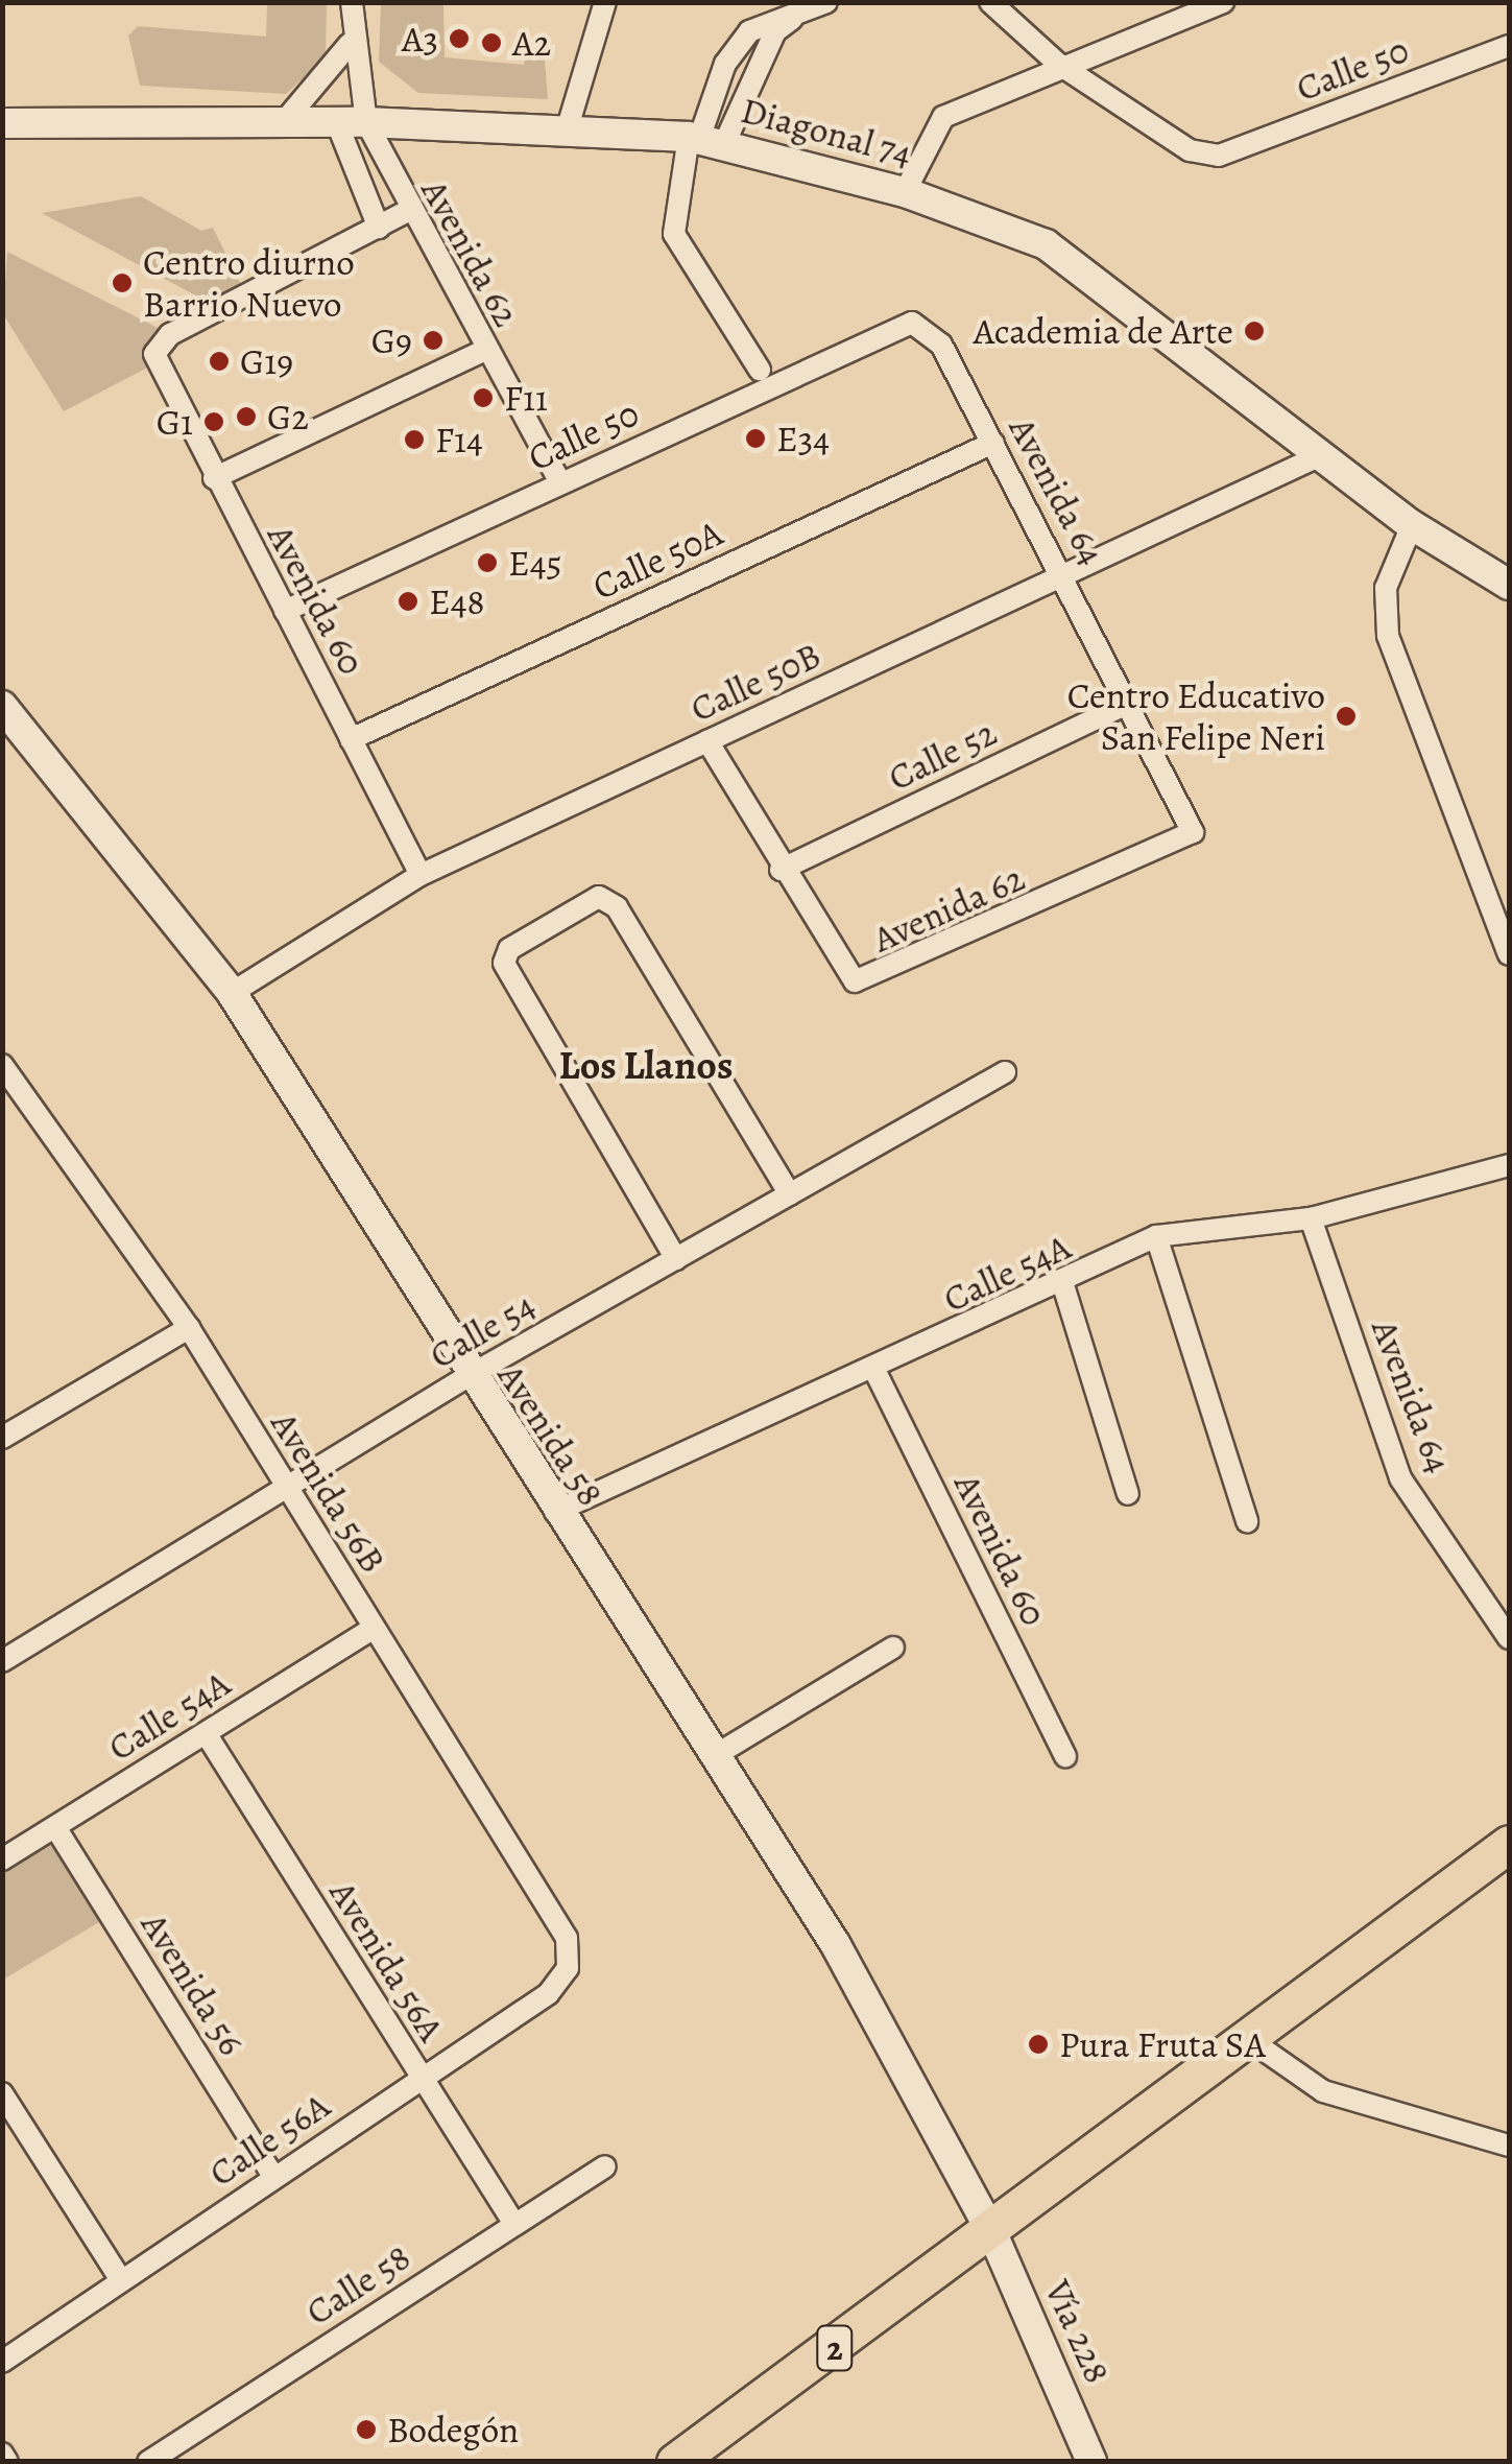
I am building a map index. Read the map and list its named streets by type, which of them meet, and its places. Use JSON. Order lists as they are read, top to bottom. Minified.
{"streets":{"highway":["2"],"main road":["Diagonal 74","Avenida 58","Vía 228"],"street":["Calle 50","Avenida 62","Avenida 64","Calle 50A","Avenida 60","Calle 50B","Calle 52","Calle 54A","Calle 54","Avenida 56B","Avenida 56A","Avenida 56","Calle 56A","Calle 58"]},"crossings":[["Calle 50","Avenida 62"],["Calle 50","Avenida 64"],["Calle 50","Avenida 60"],["Diagonal 74","Avenida 62"],["Diagonal 74","Calle 50B"],["Avenida 62","Avenida 64"],["Avenida 62","Avenida 60"],["Avenida 62","Calle 50B"],["Avenida 62","Calle 52"],["Avenida 64","Calle 50A"],["Avenida 64","Calle 50B"],["Avenida 64","Calle 52"],["Avenida 64","Calle 54A"],["Calle 50A","Avenida 60"],["Avenida 60","Calle 50B"],["Avenida 60","Calle 54A"],["Calle 50B","Avenida 58"],["Calle 54A","Avenida 58"],["Calle 54A","Avenida 56B"],["Calle 54A","Avenida 56A"],["Calle 54A","Avenida 56"],["Calle 54","Avenida 58"],["Calle 54","Avenida 56B"],["Avenida 58","Vía 228"],["Avenida 58","2"],["Avenida 56B","Calle 56A"],["Avenida 56A","Calle 56A"],["Avenida 56A","Calle 58"],["Avenida 56","Calle 56A"],["Vía 228","2"]],"districts":["Los Llanos"],"places":["A3","A2","Centro diurno Barrio Nuevo","Academia de Arte","G9","G19","F11","G2","G1","E34","F14","E45","E48","Centro Educativo San Felipe Neri","Pura Fruta SA","Bodegón"]}
